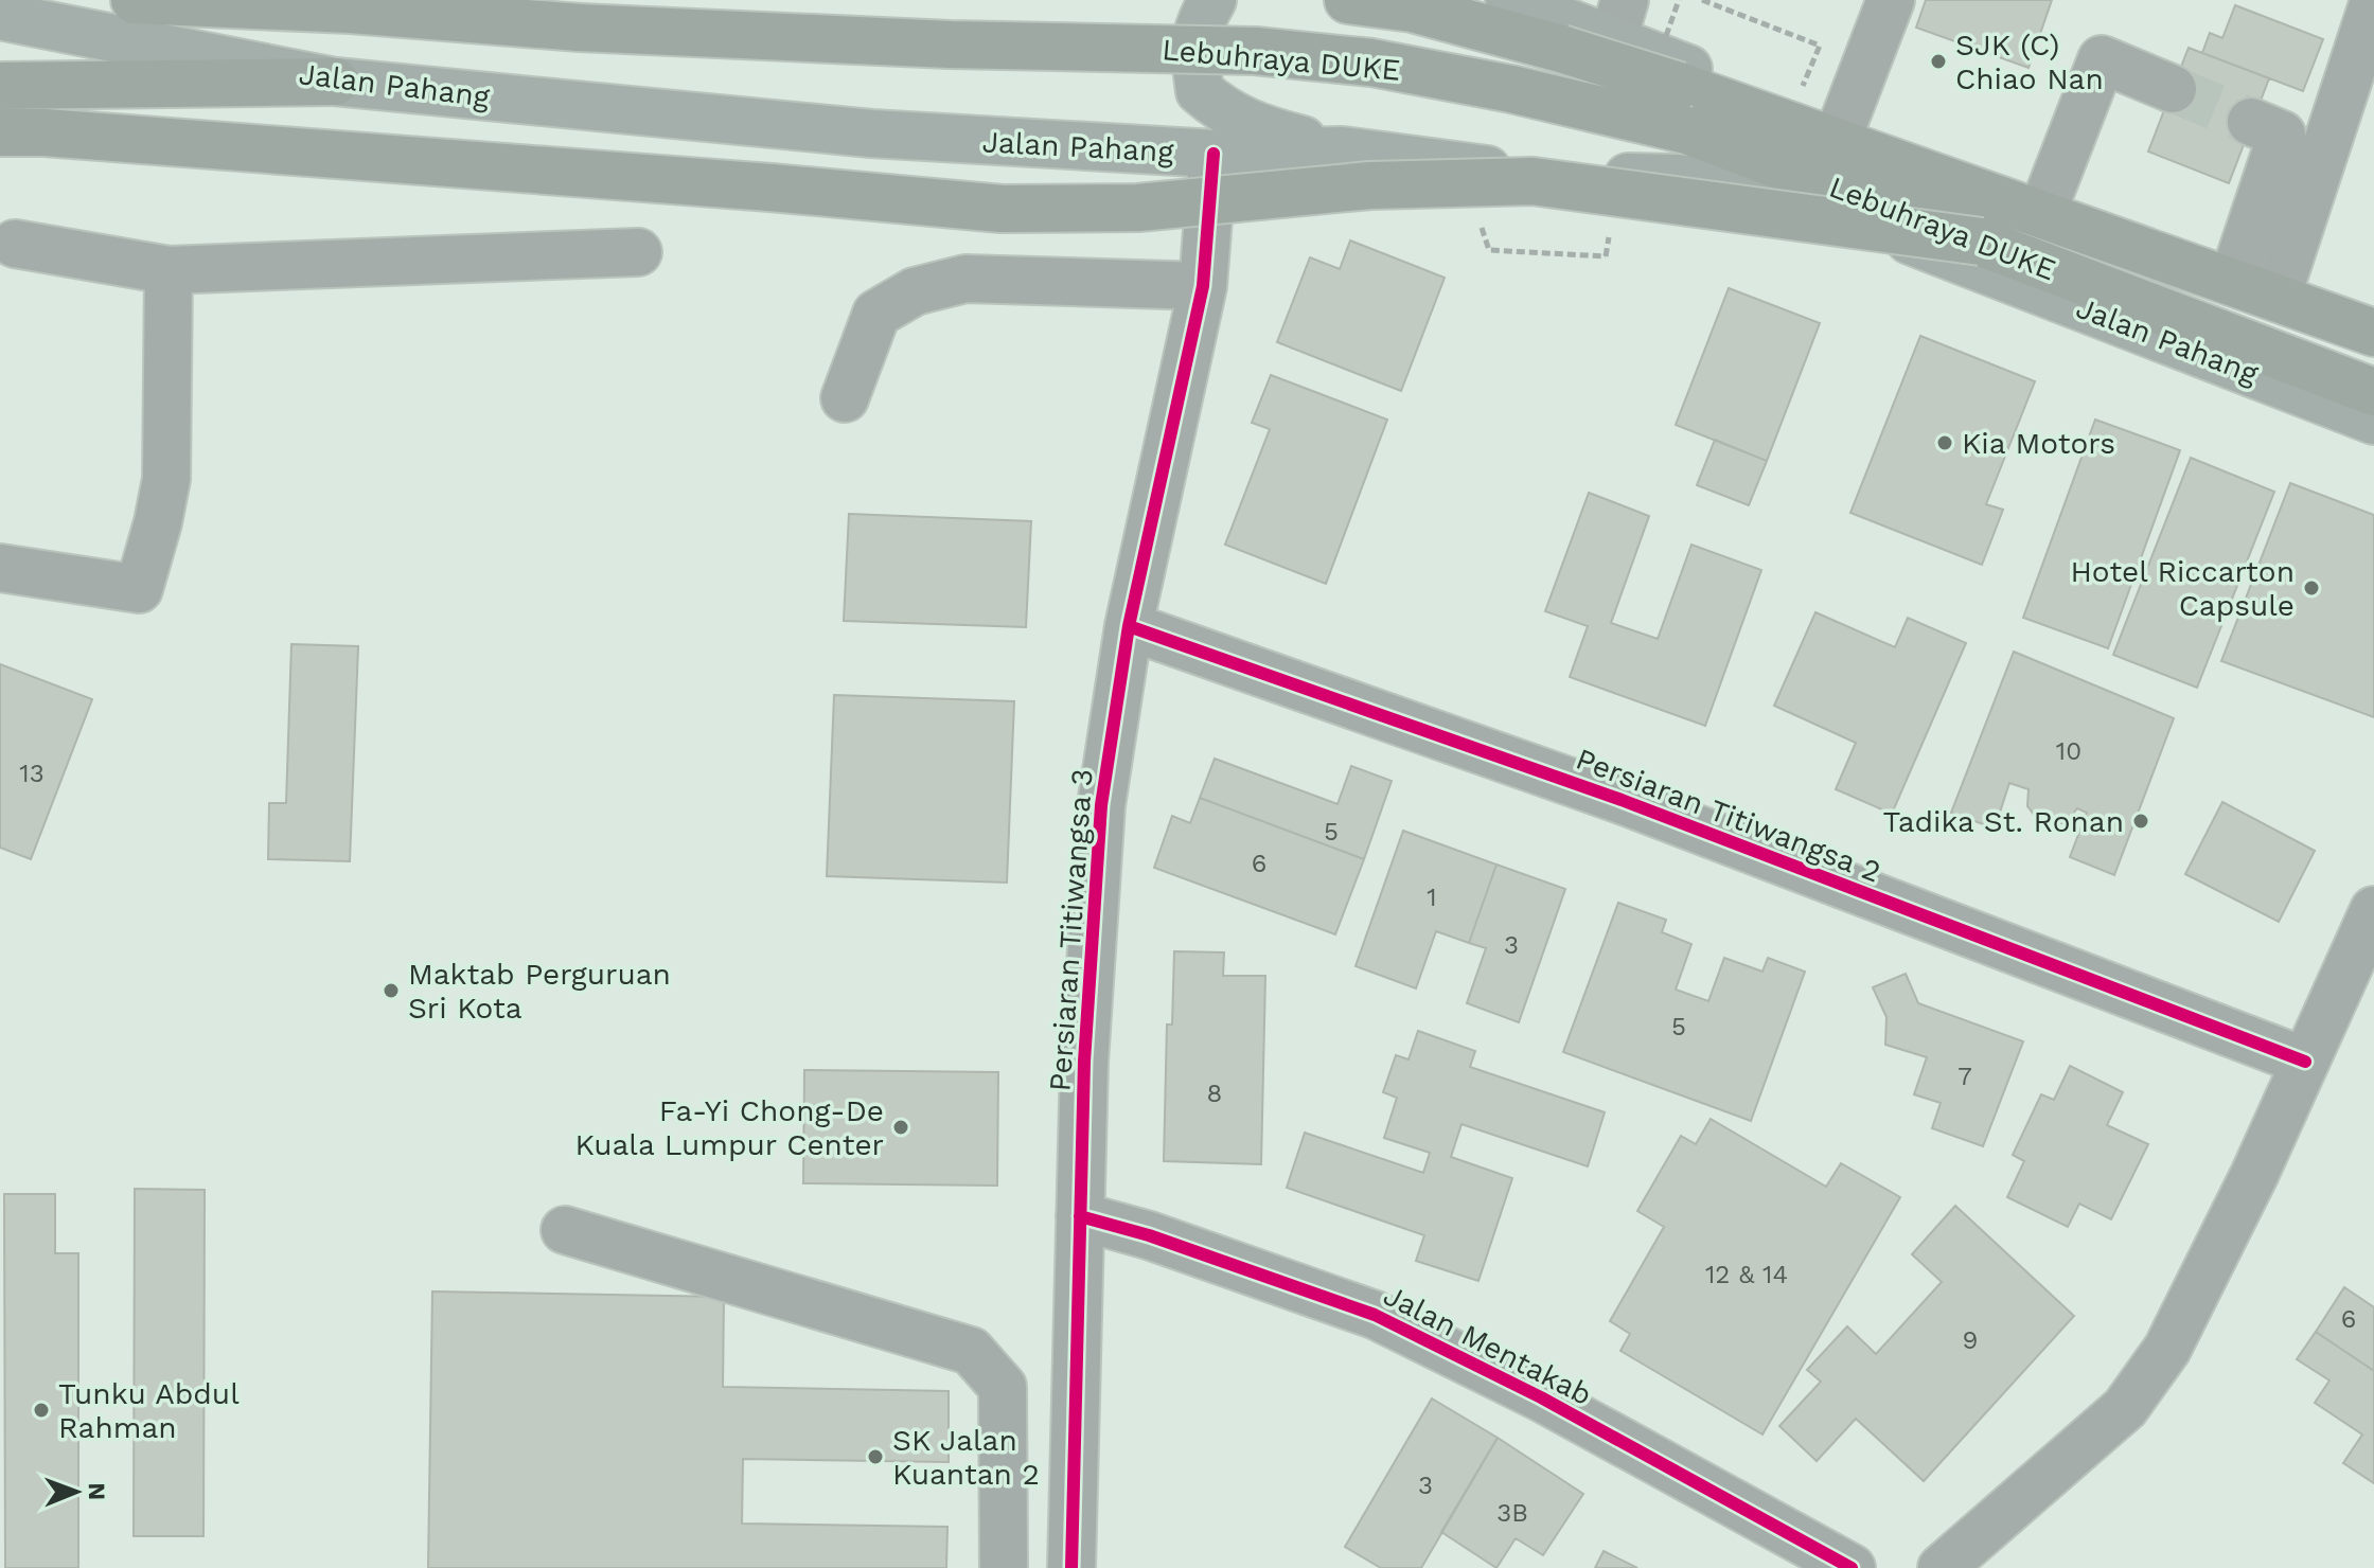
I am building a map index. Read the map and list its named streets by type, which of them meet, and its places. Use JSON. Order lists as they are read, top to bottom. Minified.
{"streets":{"highway":["Lebuhraya DUKE"],"main road":["Jalan Pahang"],"street":["Persiaran Titiwangsa 2","Persiaran Titiwangsa 3","Jalan Mentakab"]},"crossings":[["Jalan Pahang","Persiaran Titiwangsa 3"],["Persiaran Titiwangsa 2","Persiaran Titiwangsa 3"],["Persiaran Titiwangsa 3","Jalan Mentakab"]],"places":["SJK (C) Chiao Nan","Kia Motors","Hotel Riccarton Capsule","Tadika St. Ronan","Maktab Perguruan Sri Kota","Fa-Yi Chong-De Kuala Lumpur Center","Tunku Abdul Rahman","SK Jalan Kuantan 2"],"house_numbers":["10","13","5","6","1","3","5","7","8","12 & 14","6","9","3","3B"],"north":"right"}
